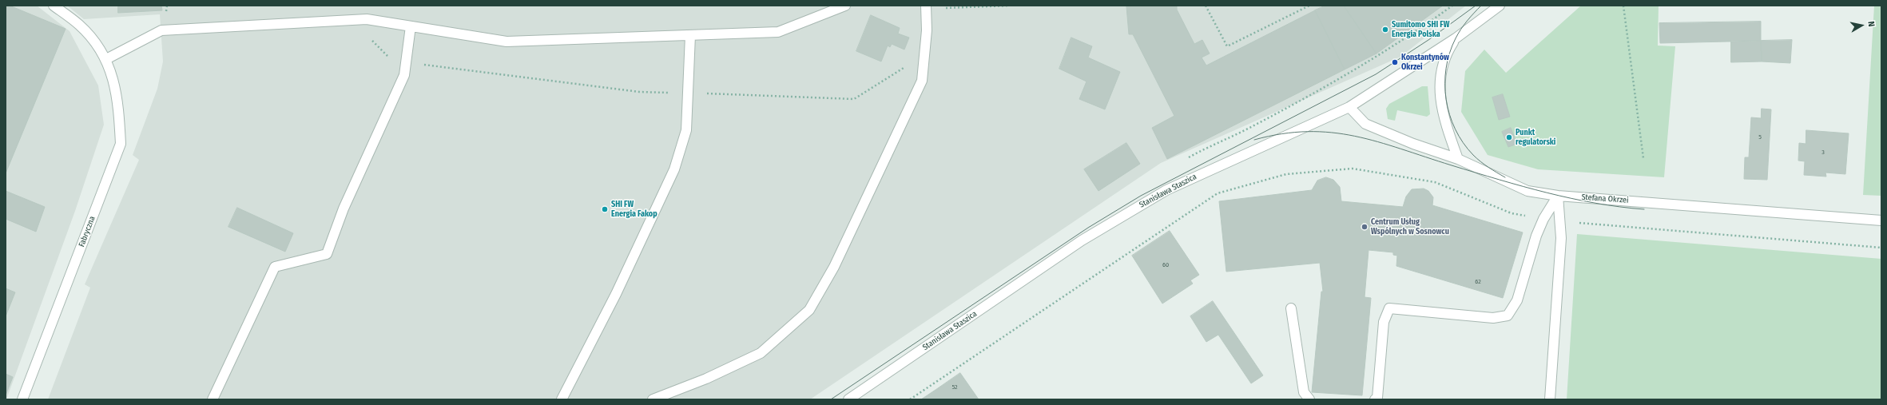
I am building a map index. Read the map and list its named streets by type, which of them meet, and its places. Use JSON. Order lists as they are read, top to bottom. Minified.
{"streets":{"street":["Stanisława Staszica","Stefana Okrzei","Fabryczna"]},"crossings":[["Stanisława Staszica","Stefana Okrzei"]],"places":["Sumitomo SHI FW Energia Polska","Konstantynów Okrzei","Punkt regulatorski","SHI FW Energia Fakop","Centrum Usług Wspólnych w Sosnowcu"],"house_numbers":["5","3","60","62","52"],"north":"right"}
